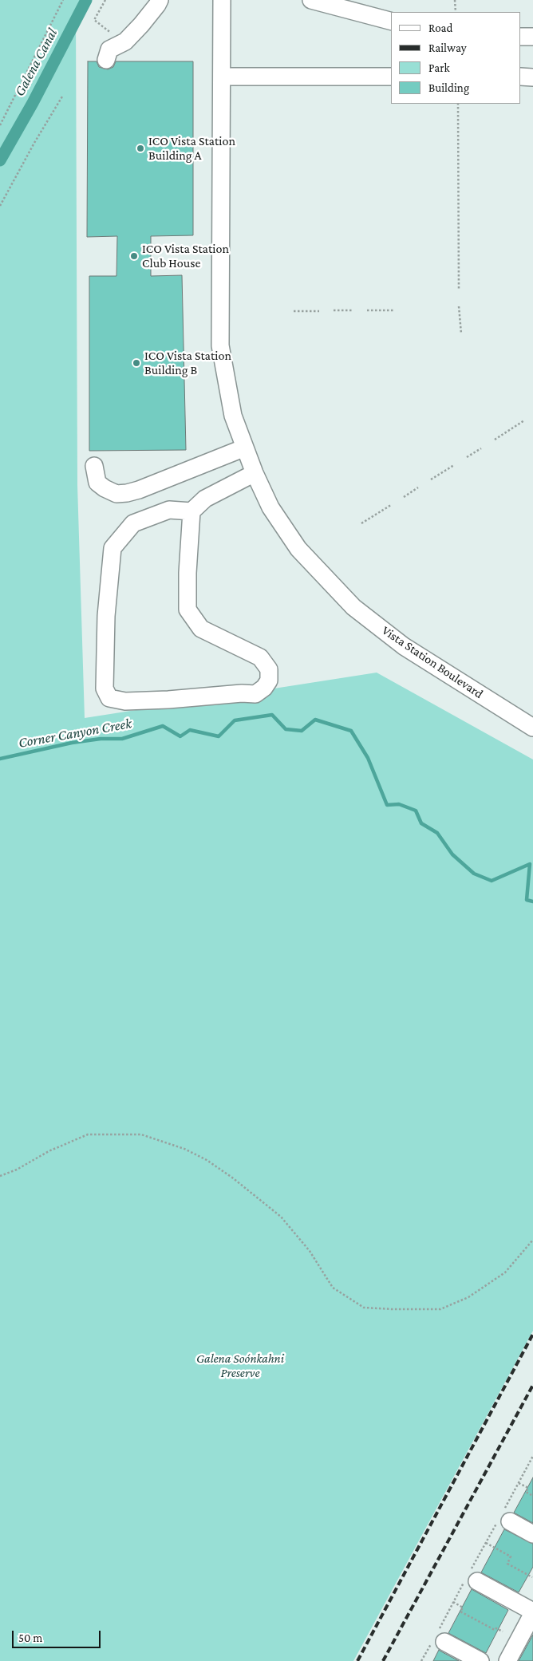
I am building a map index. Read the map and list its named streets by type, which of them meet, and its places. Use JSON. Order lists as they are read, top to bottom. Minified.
{"streets":{"street":["Vista Station Boulevard"]},"water":["Galena Canal","Corner Canyon Creek"],"parks":["Galena Soónkahni Preserve"],"places":["ICO Vista Station Building A","ICO Vista Station Club House","ICO Vista Station Building B"],"legend":["Road","Railway","Park","Building"],"scale_bar":"50 m"}
